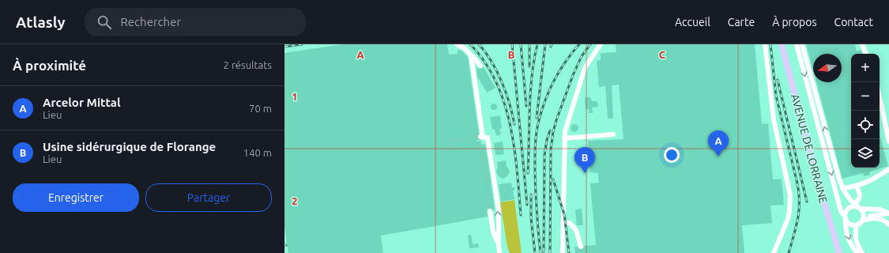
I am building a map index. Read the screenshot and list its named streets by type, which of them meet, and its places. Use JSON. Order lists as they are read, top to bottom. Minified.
{"streets":{"main road":["AVENUE DE LORRAINE"]},"north":"left","page":{"header":"Atlasly","search":"Rechercher","nav":["Accueil","Carte","À propos","Contact"],"heading":["À proximité","2 résultats"],"map_buttons":["+","−"],"list":[{"mark":"A","name":"Arcelor Mittal","note":"Lieu","value":"70 m"},{"mark":"B","name":"Usine sidérurgique de Florange","note":"Lieu","value":"140 m"}],"pins":["A","B"],"buttons":["Enregistrer","Partager"]},"grid":{"columns":["A","B","C"],"rows":["1","2"]}}
